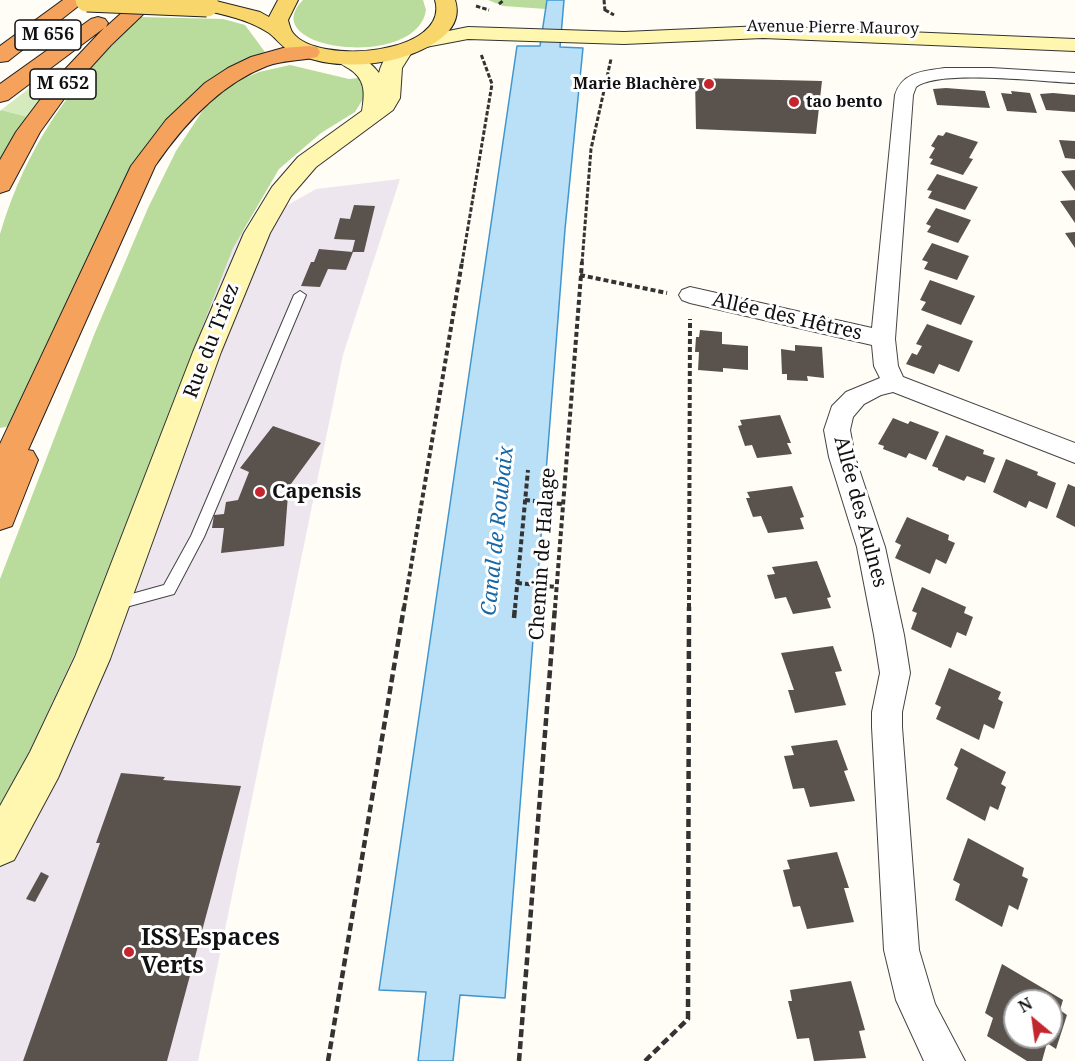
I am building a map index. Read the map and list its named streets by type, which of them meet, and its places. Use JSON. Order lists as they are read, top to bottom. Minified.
{"streets":{"highway":["M 656","M 652"],"main road":["Avenue Pierre Mauroy","Rue du Triez"],"street":["Allée des Hêtres","Allée des Aulnes"],"path":["Chemin de Halage"]},"water":["Canal de Roubaix"],"places":["Marie Blachère","tao bento","Capensis","ISS Espaces Verts"],"north":"top left"}
